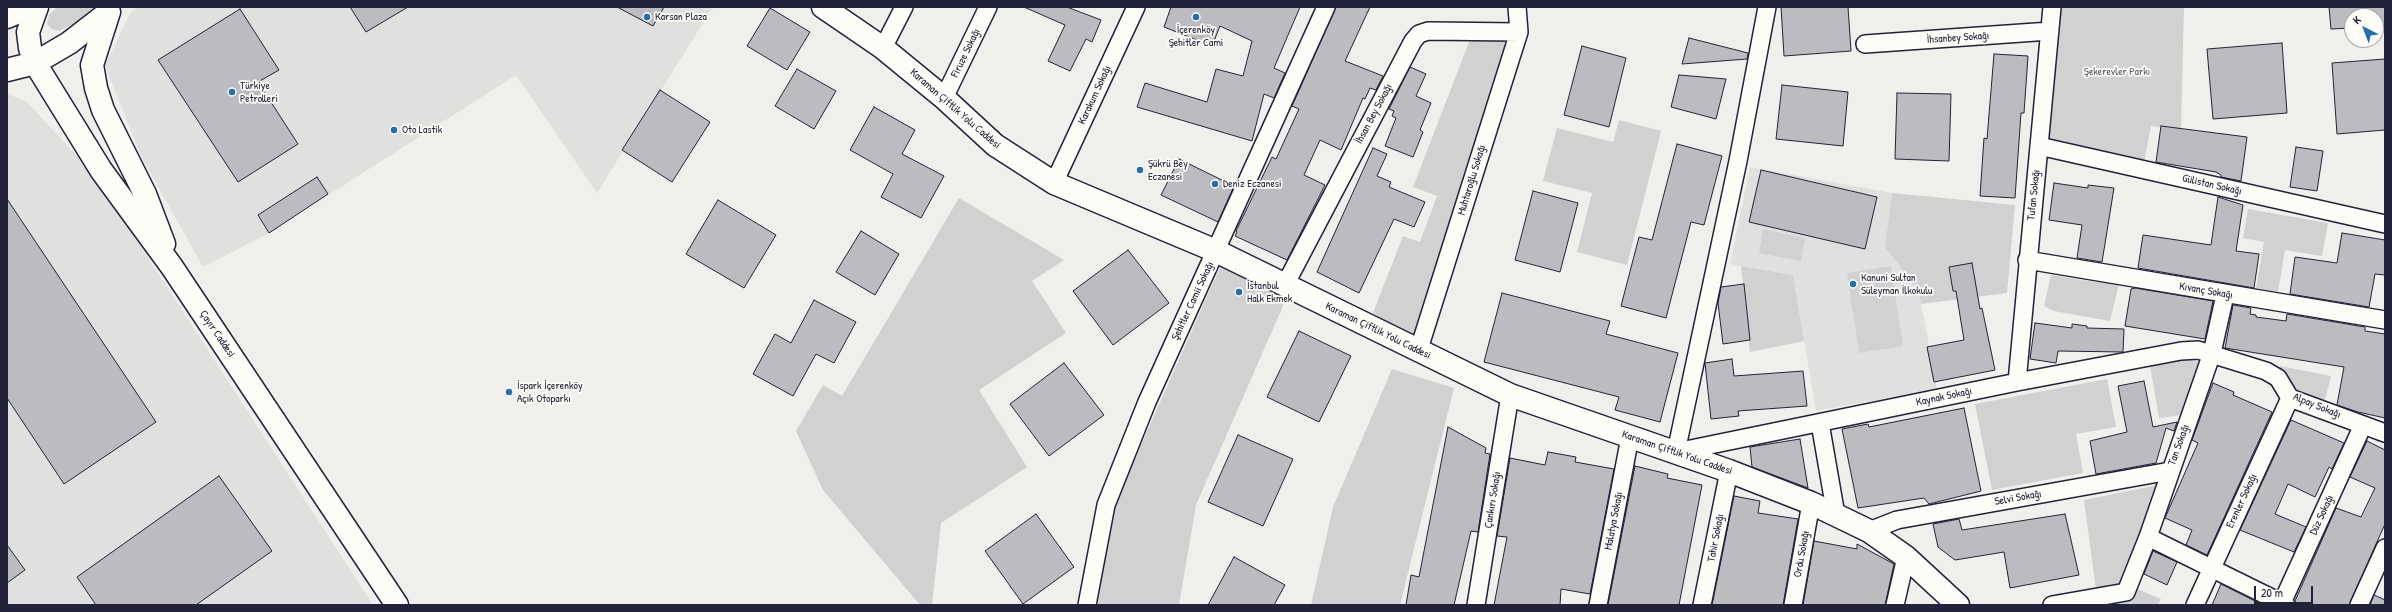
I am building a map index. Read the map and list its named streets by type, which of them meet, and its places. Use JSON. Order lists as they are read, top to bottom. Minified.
{"streets":{"street":["İhsanbey Sokağı","Firuze Sokağı","Karakum Sokağı","Karaman Çiftlik Yolu Caddesi","İhsan Bey Sokağı","Muhtaroğlu Sokağı","Gülistan Sokağı","Tufan Sokağı","Kıvanç Sokağı","Şehitler Camii Sokağı","Çayır Caddesi","Kaynak Sokağı","Alpay Sokağı","Tan Sokağı","Selvi Sokağı","Çankırı Sokağı","Erenler Sokağı","Düz Sokağı","Malatya Sokağı","Tahir Sokağı","Ordu Sokağı"]},"crossings":[["İhsanbey Sokağı","Tufan Sokağı"],["Firuze Sokağı","Karaman Çiftlik Yolu Caddesi"],["Karakum Sokağı","Karaman Çiftlik Yolu Caddesi"],["Karaman Çiftlik Yolu Caddesi","İhsan Bey Sokağı"],["Karaman Çiftlik Yolu Caddesi","Muhtaroğlu Sokağı"],["Karaman Çiftlik Yolu Caddesi","Şehitler Camii Sokağı"],["Karaman Çiftlik Yolu Caddesi","Kaynak Sokağı"],["Karaman Çiftlik Yolu Caddesi","Selvi Sokağı"],["Karaman Çiftlik Yolu Caddesi","Çankırı Sokağı"],["Karaman Çiftlik Yolu Caddesi","Malatya Sokağı"],["Karaman Çiftlik Yolu Caddesi","Tahir Sokağı"],["Karaman Çiftlik Yolu Caddesi","Ordu Sokağı"],["İhsan Bey Sokağı","Muhtaroğlu Sokağı"],["Gülistan Sokağı","Tufan Sokağı"],["Tufan Sokağı","Kıvanç Sokağı"],["Tufan Sokağı","Kaynak Sokağı"],["Kıvanç Sokağı","Tan Sokağı"],["Kaynak Sokağı","Alpay Sokağı"],["Kaynak Sokağı","Tan Sokağı"],["Alpay Sokağı","Tan Sokağı"],["Alpay Sokağı","Erenler Sokağı"],["Alpay Sokağı","Düz Sokağı"],["Tan Sokağı","Selvi Sokağı"]],"parks":["Şekerevler Parkı"],"places":["Karsan Plaza","İçerenköy Şehitler Cami","Türkiye Petrolleri","Oto Lastik","Şükrü Bey Eczanesi","Deniz Eczanesi","Kanuni Sultan Süleyman İlkokulu","İstanbul Halk Ekmek","İspark İçerenköy Açık Otoparkı"],"scale_bar":"20 m","north":"top left"}
